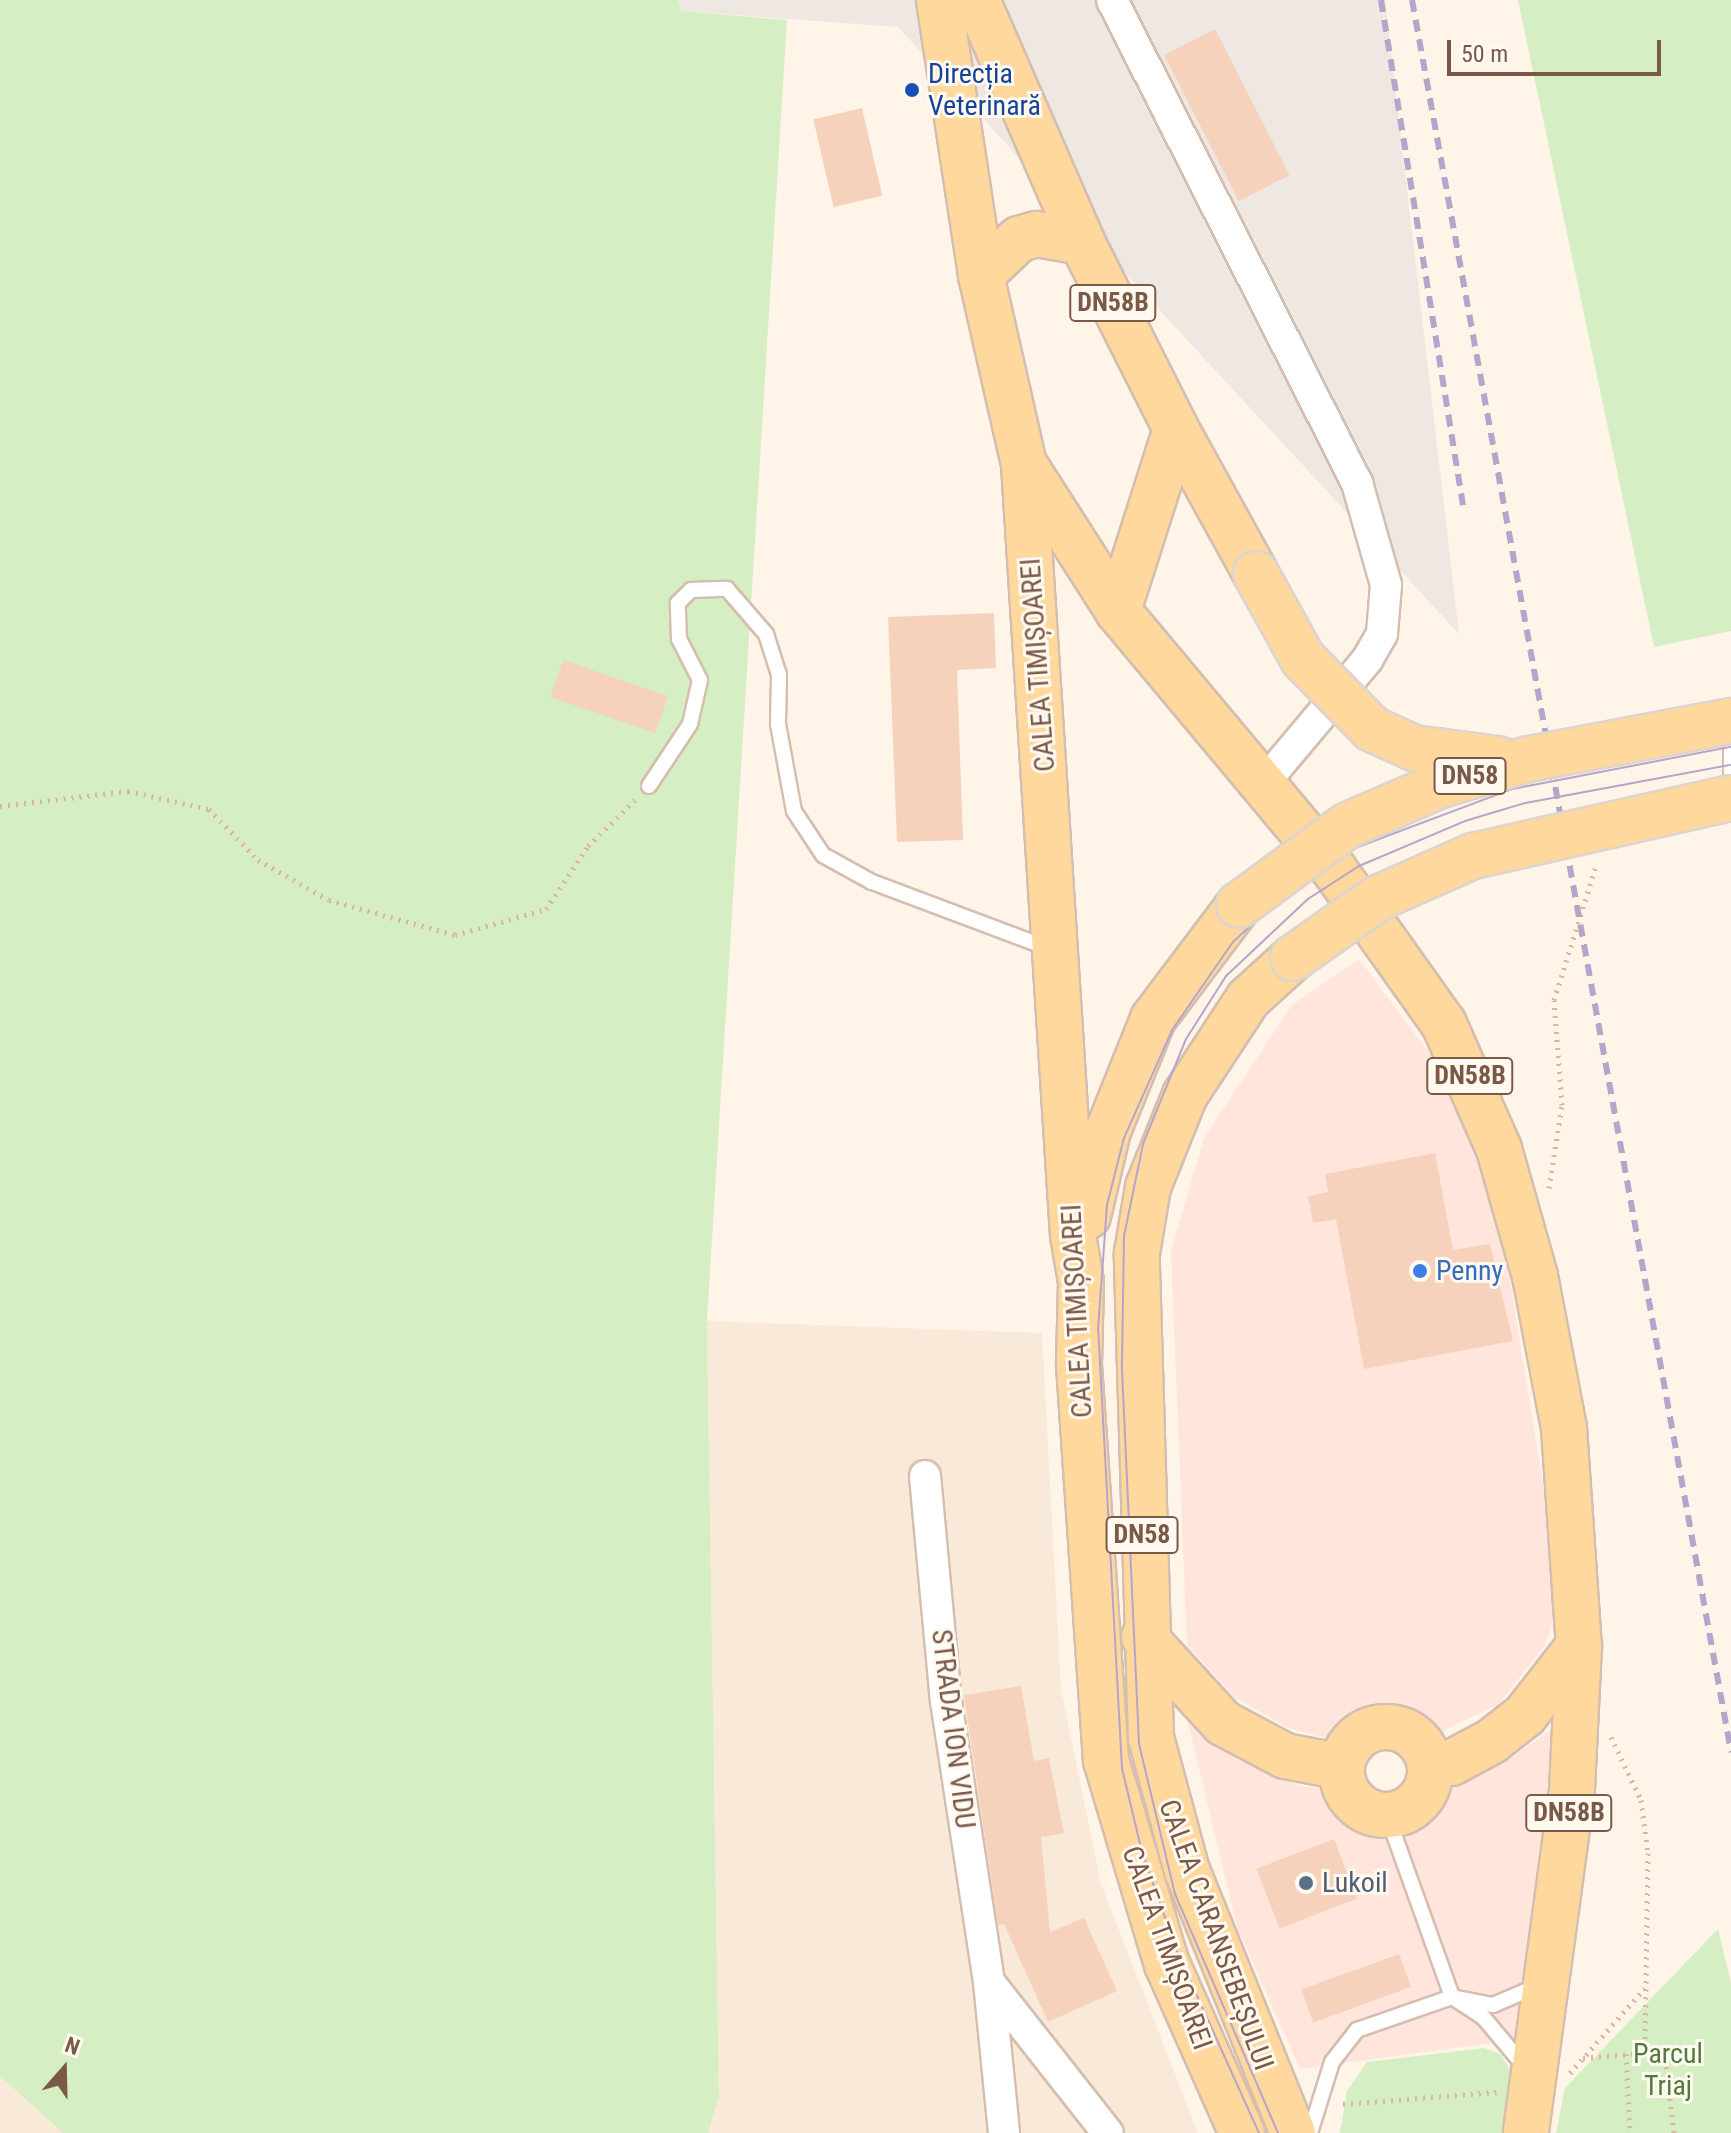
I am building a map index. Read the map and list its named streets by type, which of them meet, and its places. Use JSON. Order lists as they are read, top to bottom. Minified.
{"streets":{"main road":["DN58B","CALEA TIMIȘOAREI","DN58","CALEA CARANSEBEȘULUI"],"street":["STRADA ION VIDU"]},"crossings":[["DN58B","DN58"],["CALEA TIMIȘOAREI","DN58"]],"parks":["Parcul Triaj"],"places":["Direcția Veterinară","Penny","Lukoil"],"scale_bar":"50 m","north":"top"}
